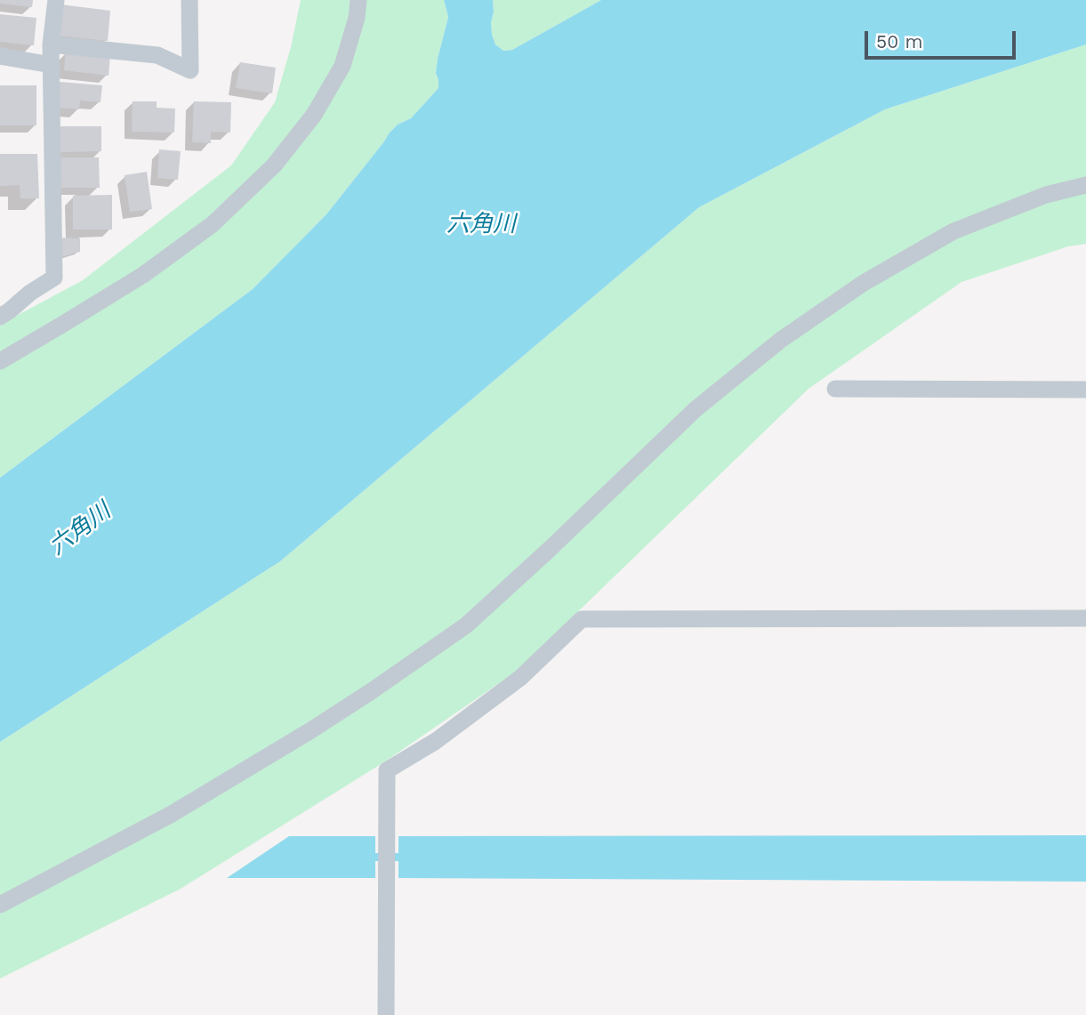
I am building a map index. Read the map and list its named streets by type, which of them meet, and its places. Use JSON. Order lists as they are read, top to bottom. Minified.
{"water":["六角川"],"scale_bar":"50 m"}
